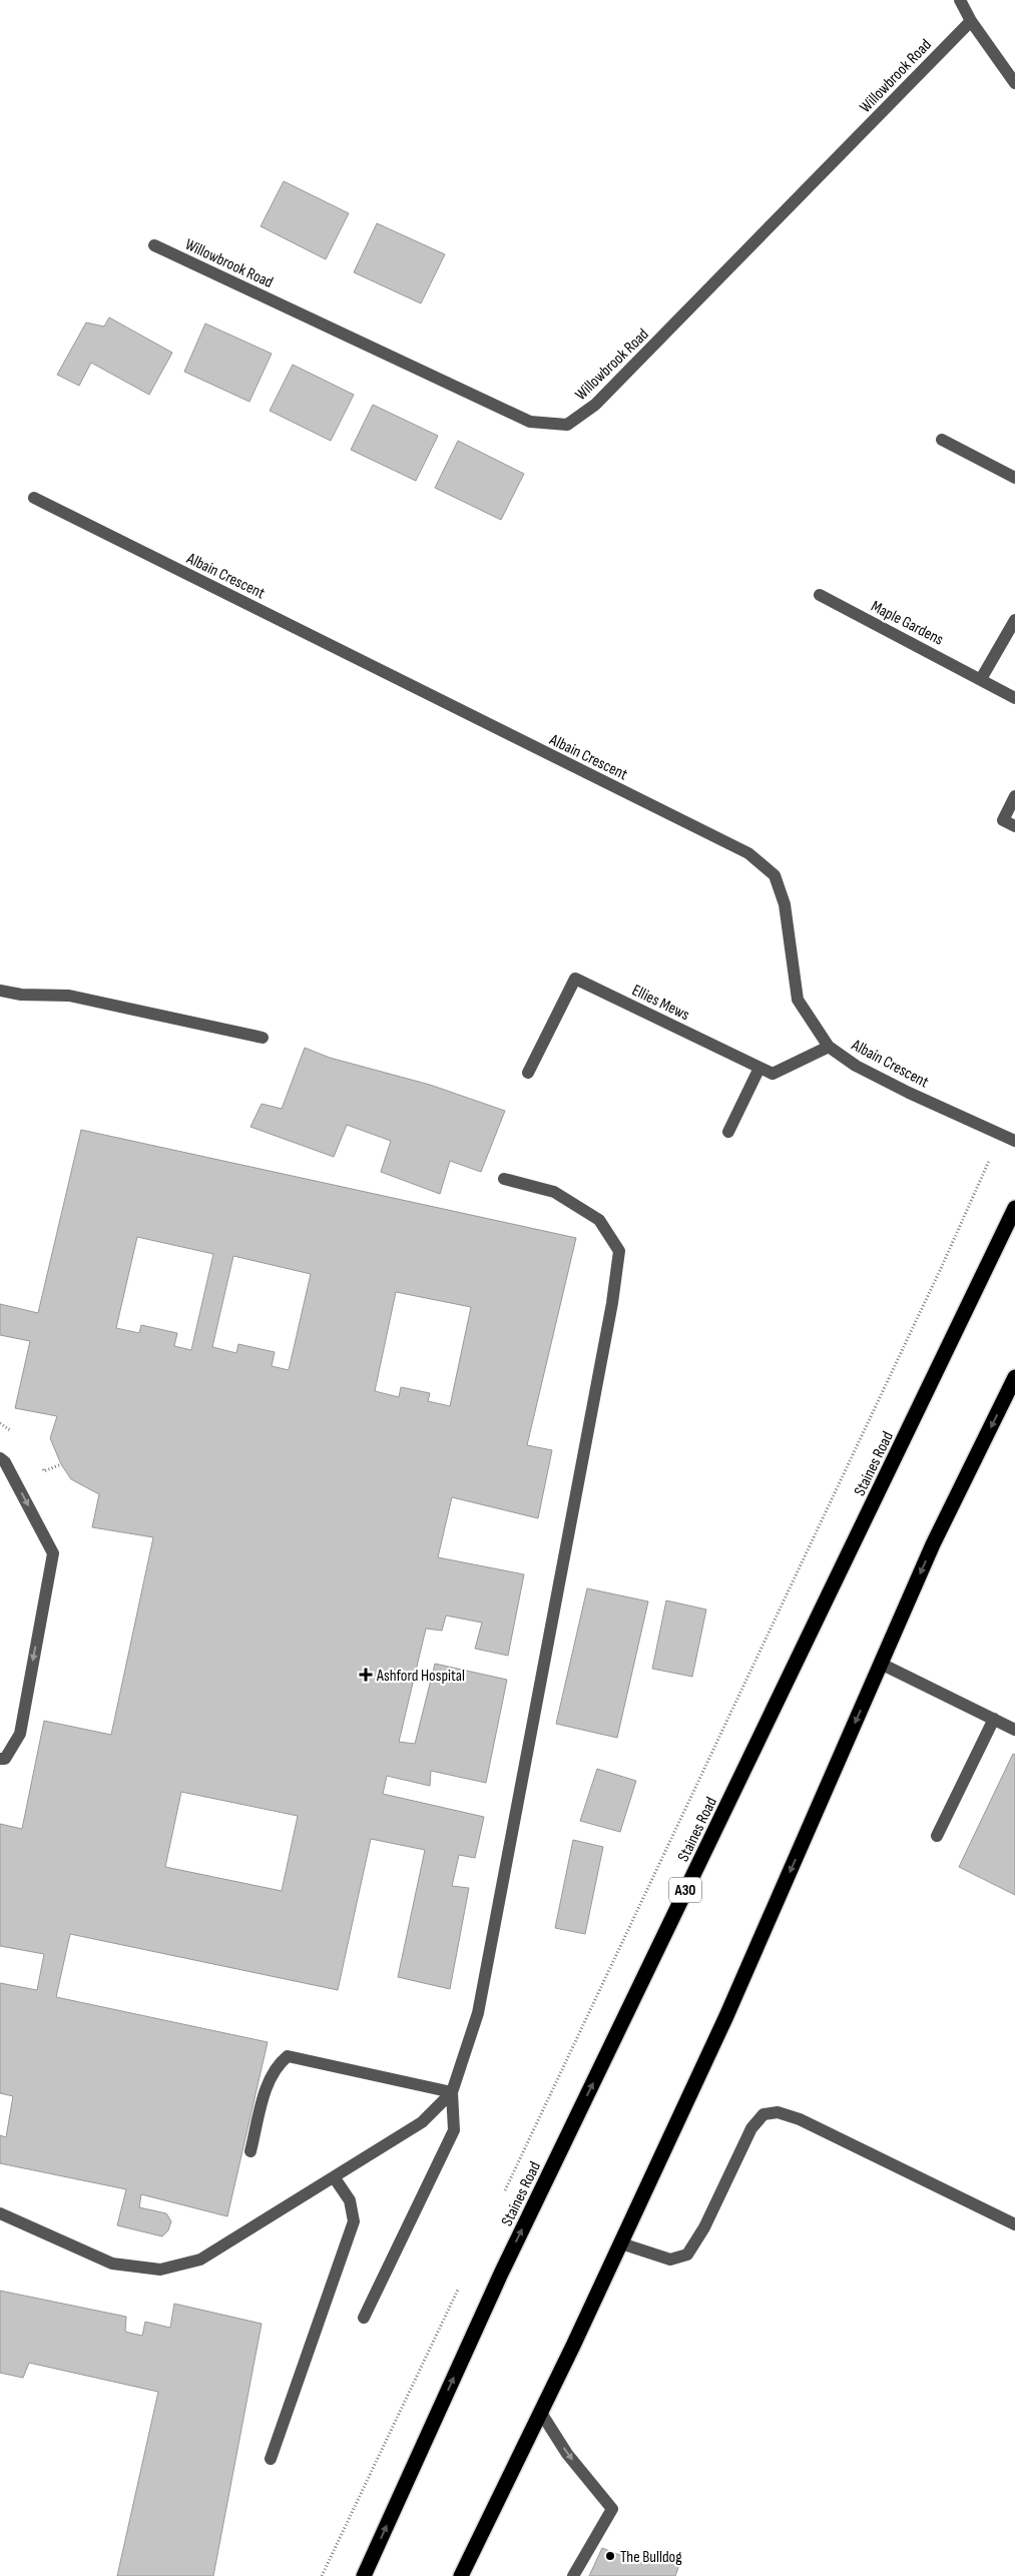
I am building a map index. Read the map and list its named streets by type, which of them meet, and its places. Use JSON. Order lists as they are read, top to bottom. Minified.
{"streets":{"highway":["Staines Road","A30"],"street":["Willowbrook Road","Albain Crescent","Maple Gardens","Ellies Mews"]},"crossings":[["Albain Crescent","Ellies Mews"]],"places":{"health":["Ashford Hospital"],"other":["The Bulldog"]}}
